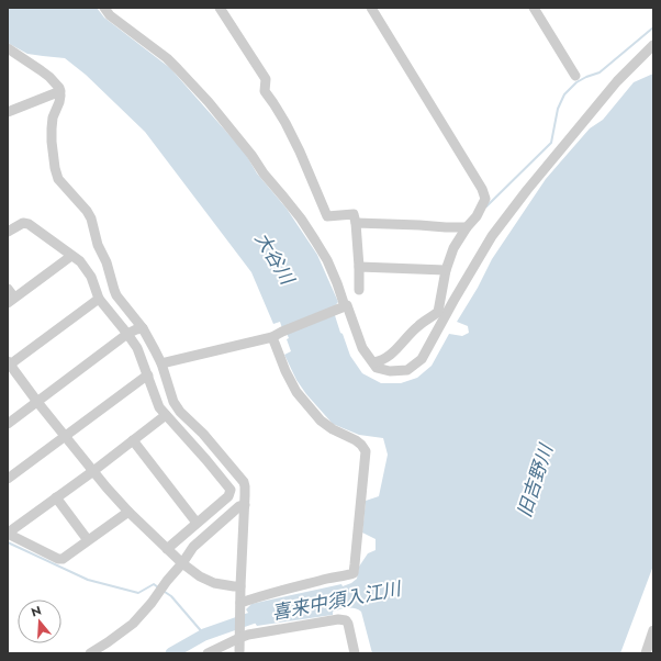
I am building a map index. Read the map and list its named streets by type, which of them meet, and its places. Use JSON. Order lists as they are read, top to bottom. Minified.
{"water":["大谷川","旧吉野川","喜来中須入江川"],"north":"top"}
